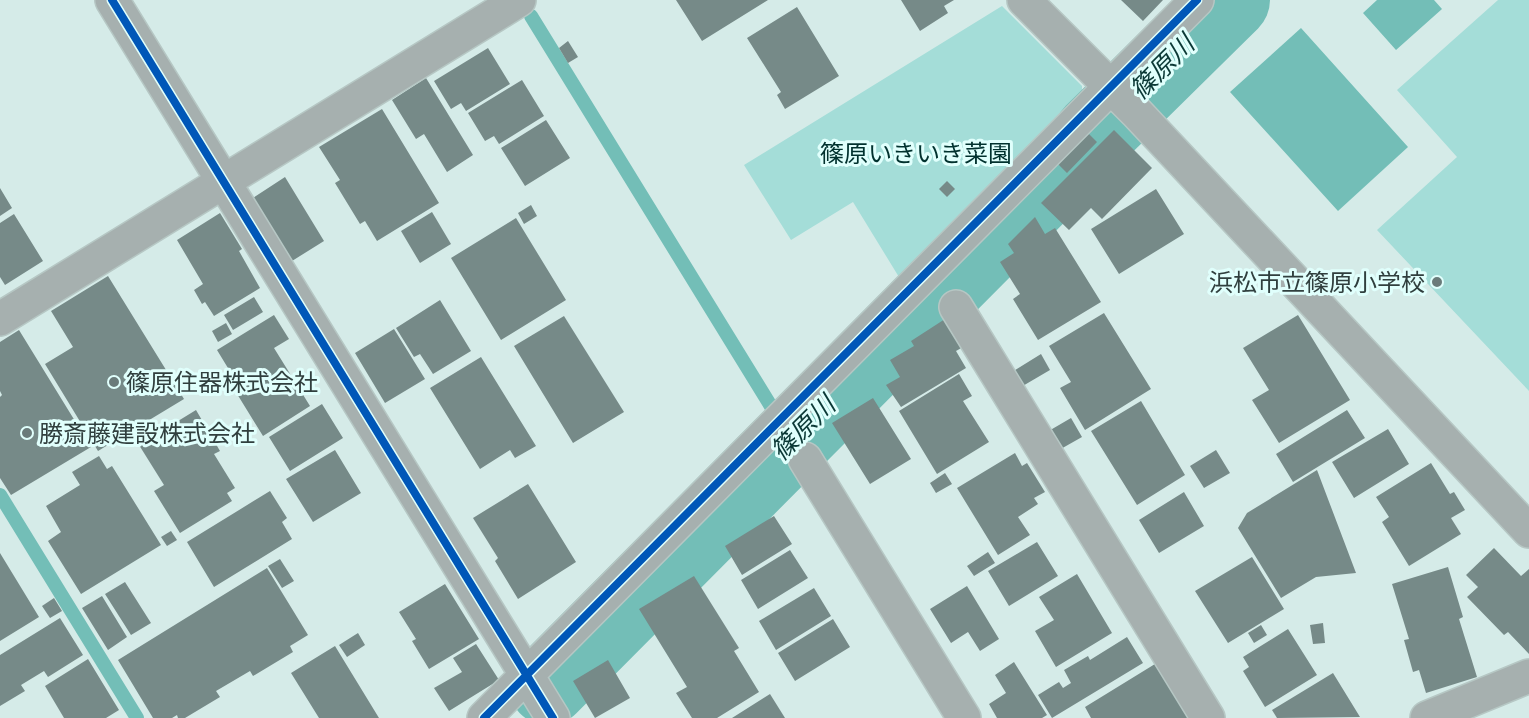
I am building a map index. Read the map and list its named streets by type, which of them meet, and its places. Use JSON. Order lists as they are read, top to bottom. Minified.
{"water":["篠原川"],"parks":["篠原いきいき菜園"],"places":["浜松市立篠原小学校","篠原住器株式会社","勝斎藤建設株式会社"]}
